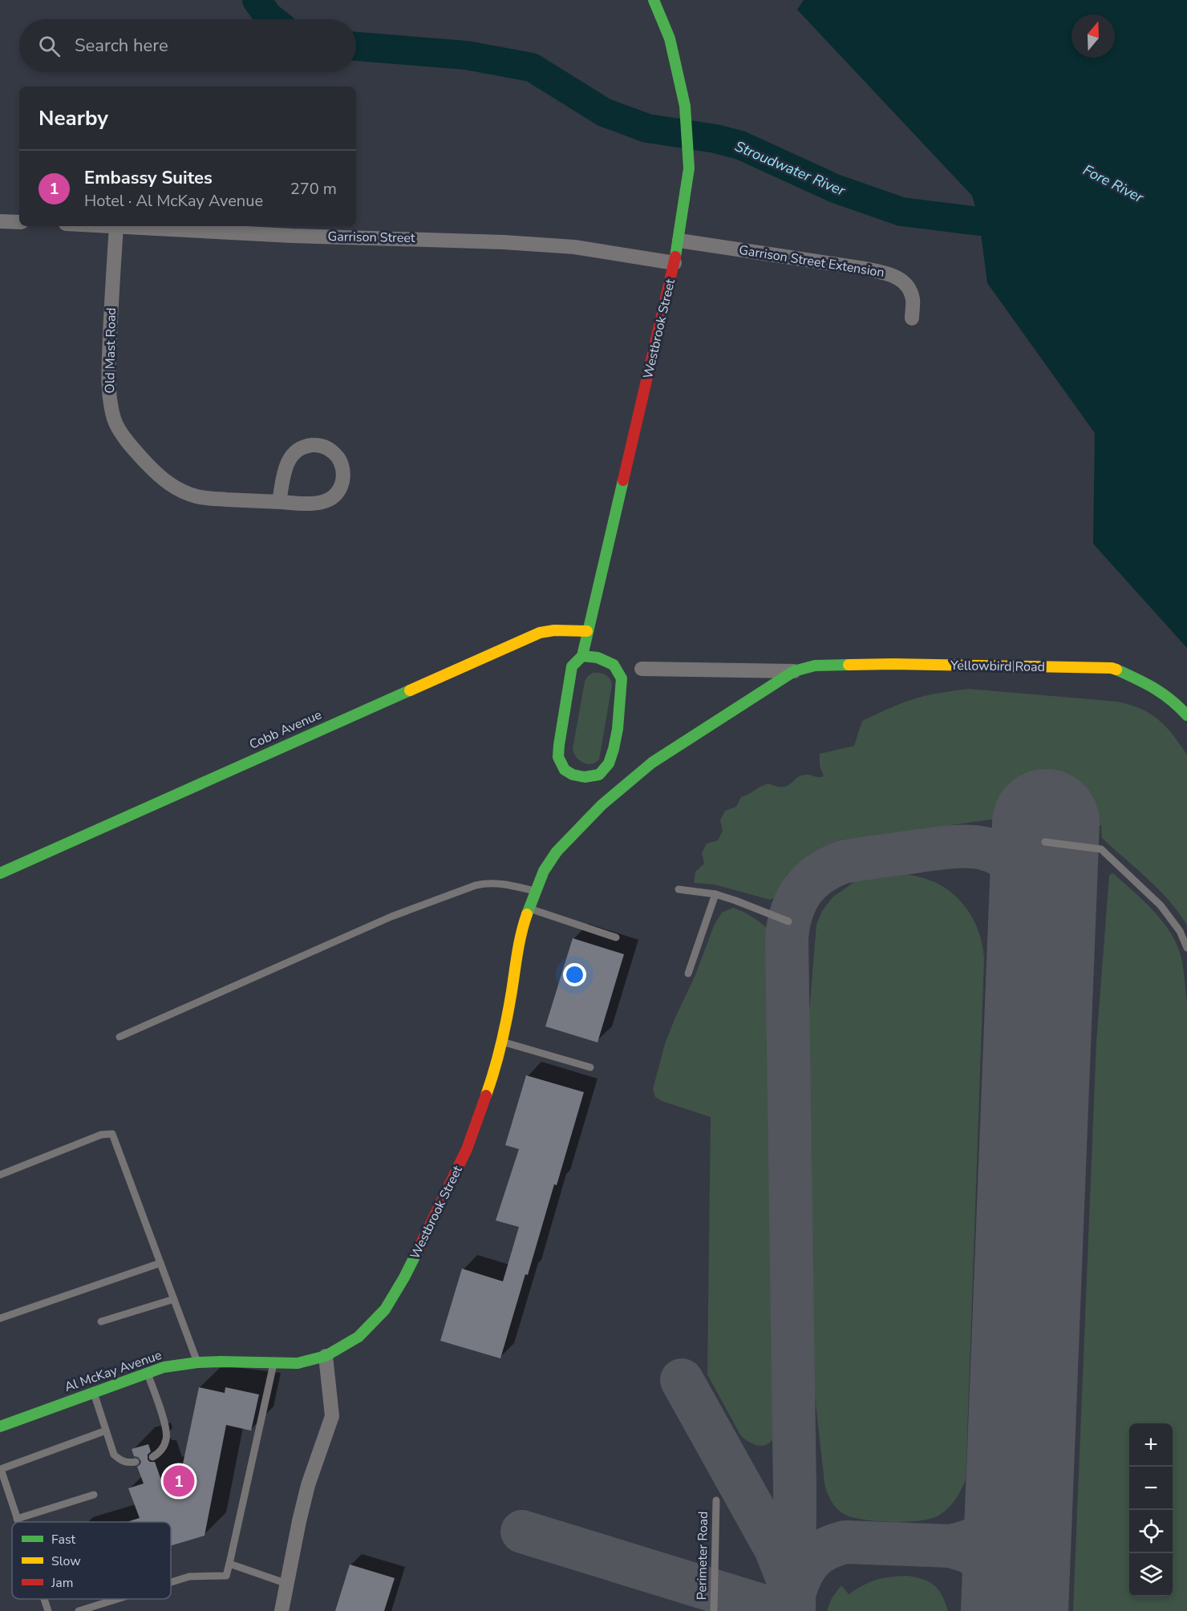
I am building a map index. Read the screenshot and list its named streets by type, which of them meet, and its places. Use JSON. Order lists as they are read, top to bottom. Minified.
{"streets":{"street":["Garrison Street","Garrison Street Extension","Westbrook Street","Old Mast Road","Yellowbird Road","Cobb Avenue","Al McKay Avenue"],"lane":["Perimeter Road"]},"crossings":[["Garrison Street","Westbrook Street"],["Garrison Street","Old Mast Road"],["Garrison Street Extension","Westbrook Street"],["Westbrook Street","Yellowbird Road"],["Westbrook Street","Cobb Avenue"],["Westbrook Street","Al McKay Avenue"]],"water":["Stroudwater River","Fore River"],"legend":["Fast","Slow","Jam"],"north":"top","page":{"search":"Search here","heading":"Nearby","list":[{"mark":"1","name":"Embassy Suites","note":"Hotel · Al McKay Avenue","value":"270 m"}],"map_buttons":["+","−"],"pins":"1"}}
